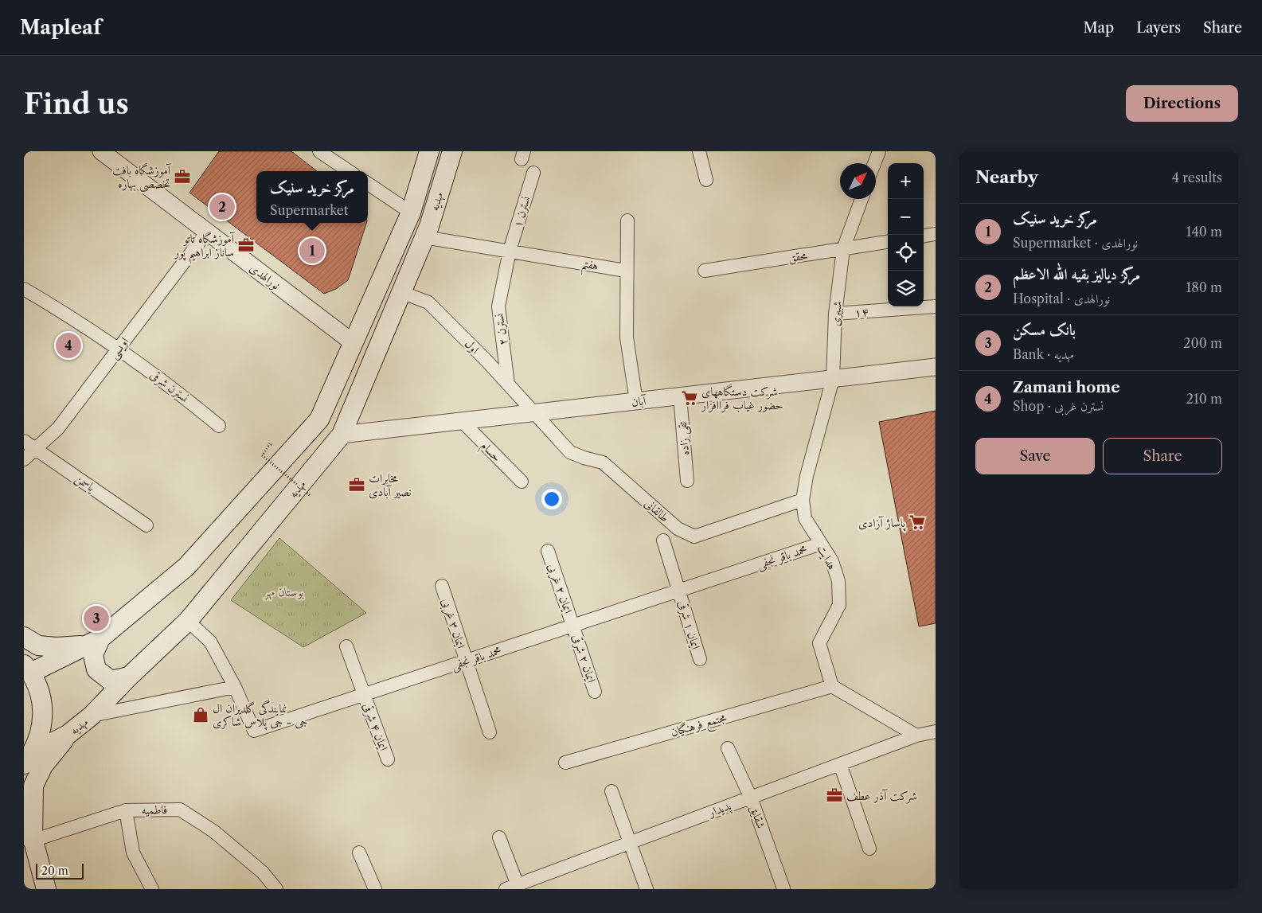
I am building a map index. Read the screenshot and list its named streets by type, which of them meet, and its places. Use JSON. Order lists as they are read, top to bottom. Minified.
{"streets":{"main road":["مهدیه"],"street":["نسترن ۱","محقق","هفتم","نورالهدی","۱۴","شبیری","نسترن ۲","اول","اویسی","نسترن شرقی","آبان","تقی زاده","حسام","یاسمن","طالقانی","محمد باقر نجفی","هدایت","ایمان ۲ غربی","ایمان ۳ غربی","ایمان ۱ شرقی","ایمان ۲ شرقی","مجتمع فرهنگیان","ایمان ۴ شرقی","پدیدار","فاطمیه","شقایق"]},"crossings":[["مهدیه","هفتم"],["مهدیه","نورالهدی"],["مهدیه","اول"],["مهدیه","آبان"],["مهدیه","محمد باقر نجفی"],["نسترن ۱","هفتم"],["نسترن ۱","نسترن ۲"],["محقق","شبیری"],["هفتم","نسترن ۲"],["نورالهدی","اویسی"],["۱۴","شبیری"],["شبیری","آبان"],["شبیری","هدایت"],["نسترن ۲","اول"],["اول","آبان"],["اول","طالقانی"],["اویسی","نسترن شرقی"],["اویسی","یاسمن"],["آبان","تقی زاده"],["آبان","حسام"],["آبان","طالقانی"],["آبان","هدایت"],["طالقانی","هدایت"],["محمد باقر نجفی","هدایت"],["محمد باقر نجفی","ایمان ۲ غربی"],["محمد باقر نجفی","ایمان ۳ غربی"],["محمد باقر نجفی","ایمان ۱ شرقی"],["محمد باقر نجفی","ایمان ۲ شرقی"],["محمد باقر نجفی","ایمان ۴ شرقی"],["هدایت","مجتمع فرهنگیان"],["ایمان ۲ غربی","ایمان ۲ شرقی"],["پدیدار","شقایق"]],"parks":["بوستان مهر"],"places":{"office":["آموزشگاه بافت تخصصی بهاره","آموزشگاه تاتو ساناز ابراهيم پور","مخابرات نصیر آبادی","شرکت آذر عطف"],"supermarket":["شرکت دستگاههای حضور غیاب فراافزار","پاساژ آزادی"],"shop":["نمایندگی گلدیران ال جی - جی پلاس شاکری"]},"scale_bar":"20 m","north":"top right","page":{"header":"Mapleaf","nav":["Map","Layers","Share"],"buttons":["Directions",["Save","Share"]],"title":"Find us","heading":["Nearby","4 results"],"map_buttons":["+","−"],"popup":["مرکز خرید سنیک","Supermarket"],"pins":["2","1","4","3"],"list":[{"mark":"1","name":"مرکز خرید سنیک","note":"Supermarket · نورالهدی","value":"140 m"},{"mark":"2","name":"مرکز دیالیز بقیه الله الاعظم","note":"Hospital · نورالهدی","value":"180 m"},{"mark":"3","name":"بانک مسکن","note":"Bank · مهدیه","value":"200 m"},{"mark":"4","name":"Zamani home","note":"Shop · نسترن غربی","value":"210 m"}],"scale":"20 m"}}
